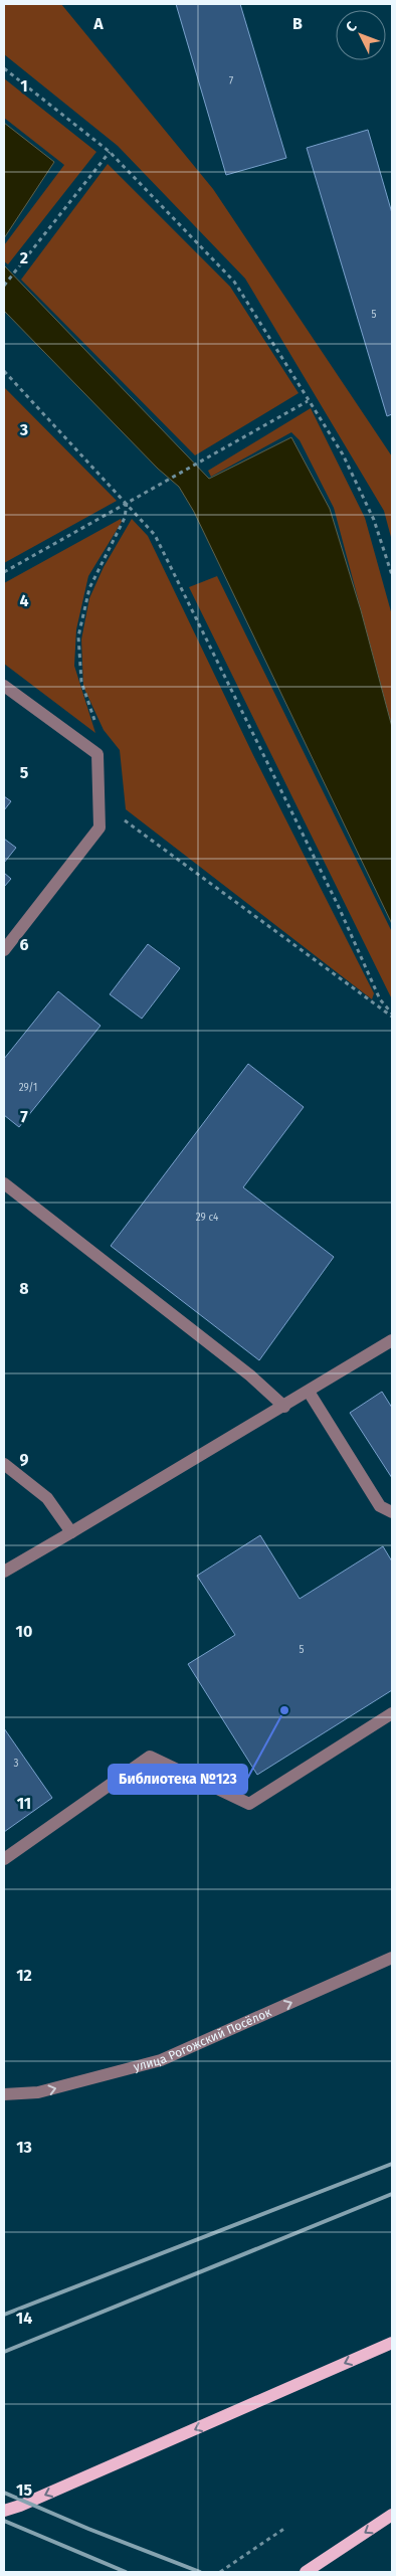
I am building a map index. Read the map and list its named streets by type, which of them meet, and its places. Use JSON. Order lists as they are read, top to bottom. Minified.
{"streets":{"street":["улица Рогожский Посёлок"]},"one_way":["улица Рогожский Посёлок"],"places":["Библиотека №123"],"house_numbers":["7","5","29/1","29 с4","5","3"],"north":"top left","grid":{"columns":["A","B"],"rows":["1","2","3","4","5","6","7","8","9","10","11","12","13","14","15"]}}
